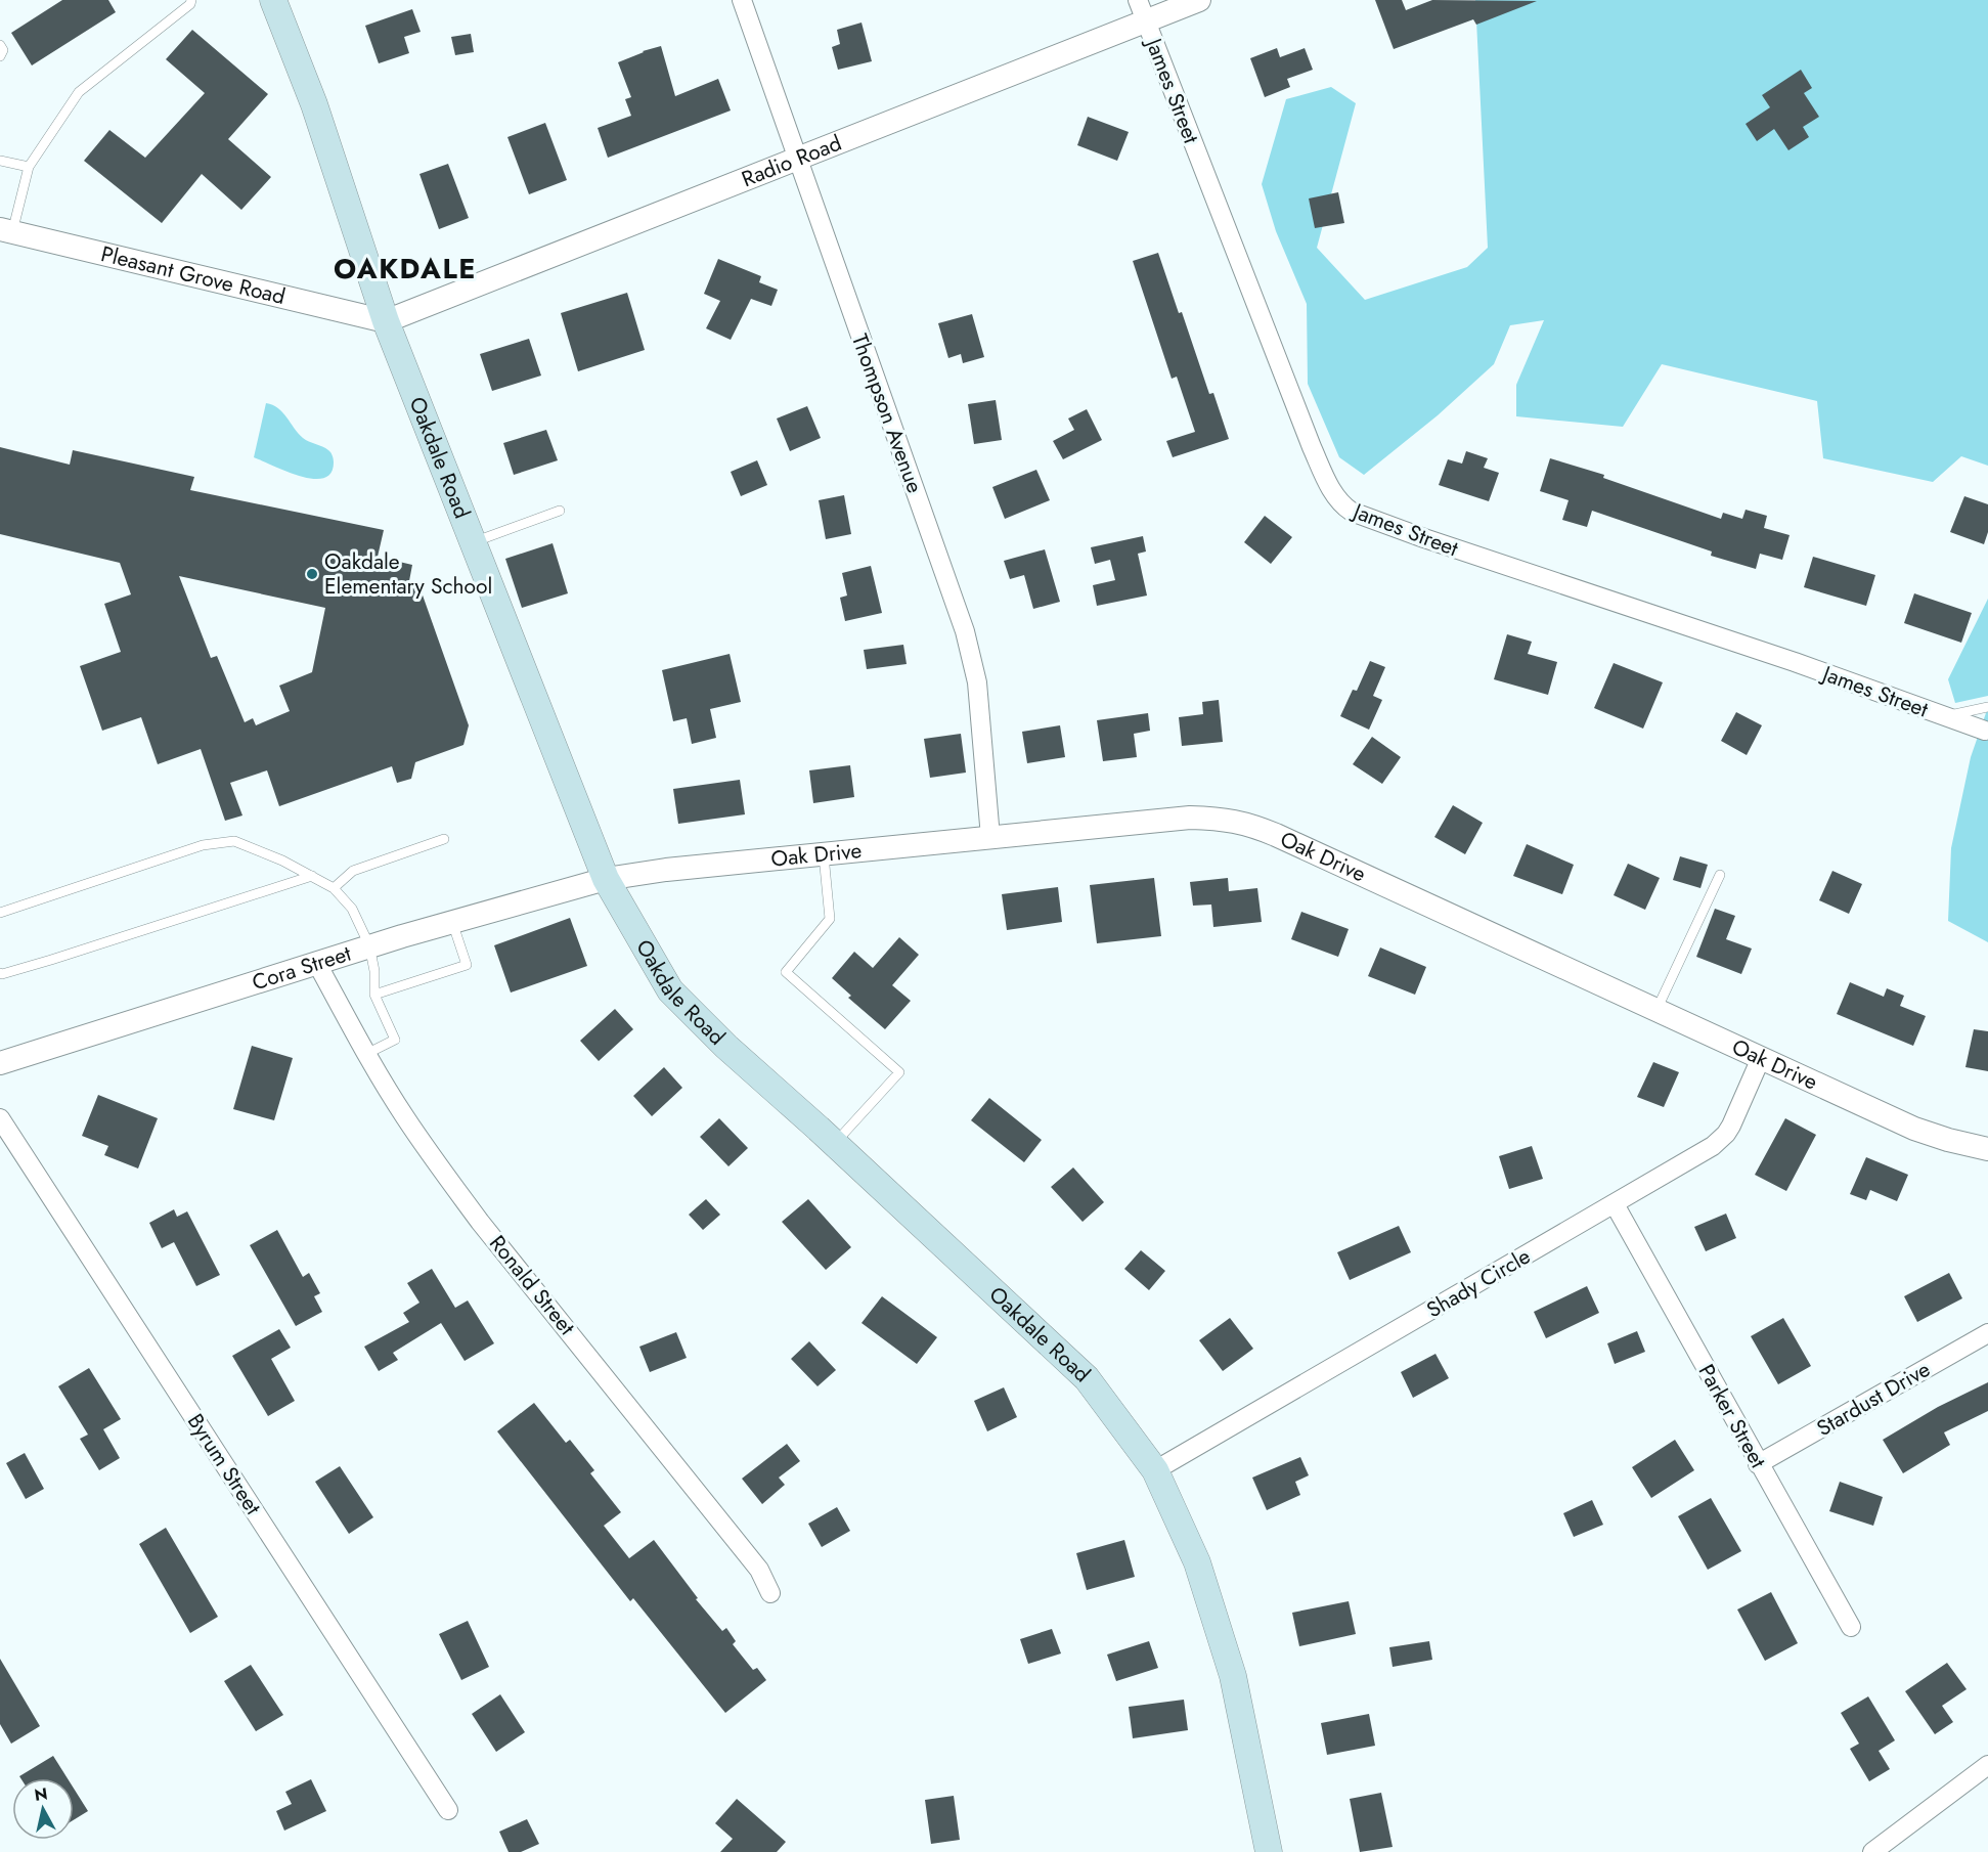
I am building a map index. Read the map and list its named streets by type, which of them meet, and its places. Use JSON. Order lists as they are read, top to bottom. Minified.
{"streets":{"main road":["Oakdale Road"],"street":["James Street","Radio Road","Pleasant Grove Road","Thompson Avenue","Oak Drive","Cora Street","Shady Circle","Ronald Street","Stardust Drive","Parker Street","Byrum Street"]},"crossings":[["James Street","Radio Road"],["Radio Road","Pleasant Grove Road"],["Radio Road","Thompson Avenue"],["Radio Road","Oakdale Road"],["Pleasant Grove Road","Oakdale Road"],["Thompson Avenue","Oak Drive"],["Oakdale Road","Oak Drive"],["Oakdale Road","Cora Street"],["Oakdale Road","Shady Circle"],["Oak Drive","Cora Street"],["Oak Drive","Shady Circle"],["Cora Street","Ronald Street"],["Shady Circle","Parker Street"],["Stardust Drive","Parker Street"]],"districts":["OAKDALE"],"places":["Oakdale Elementary School"],"north":"top"}
